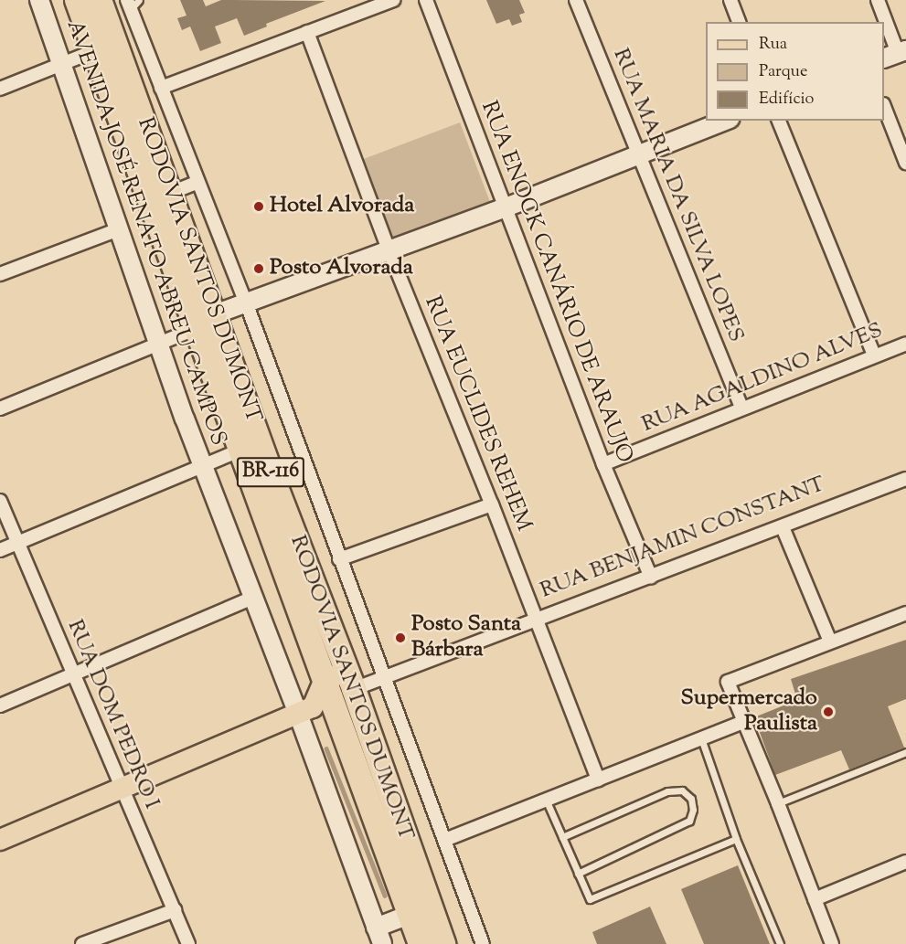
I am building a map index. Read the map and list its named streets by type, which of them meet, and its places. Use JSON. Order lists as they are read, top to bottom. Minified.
{"streets":{"highway":["RODOVIA SANTOS DUMONT","BR-116"],"main road":["AVENIDA JOSÉ RENATO ABREU CAMPOS","RUA BENJAMIN CONSTANT"],"street":["RUA MARIA DA SILVA LOPES","RUA ENOCK CANÁRIO DE ARAUJO","RUA AGALDINO ALVES","RUA EUCLIDES REHEM","RUA DOM PEDRO I"]},"crossings":[["RUA MARIA DA SILVA LOPES","RUA AGALDINO ALVES"],["RODOVIA SANTOS DUMONT","RUA BENJAMIN CONSTANT"],["RUA ENOCK CANÁRIO DE ARAUJO","RUA AGALDINO ALVES"],["RUA ENOCK CANÁRIO DE ARAUJO","RUA BENJAMIN CONSTANT"],["RUA EUCLIDES REHEM","RUA BENJAMIN CONSTANT"]],"places":["Hotel Alvorada","Posto Alvorada","Posto Santa Bárbara","Supermercado Paulista"],"legend":["Rua","Parque","Edifício"]}
